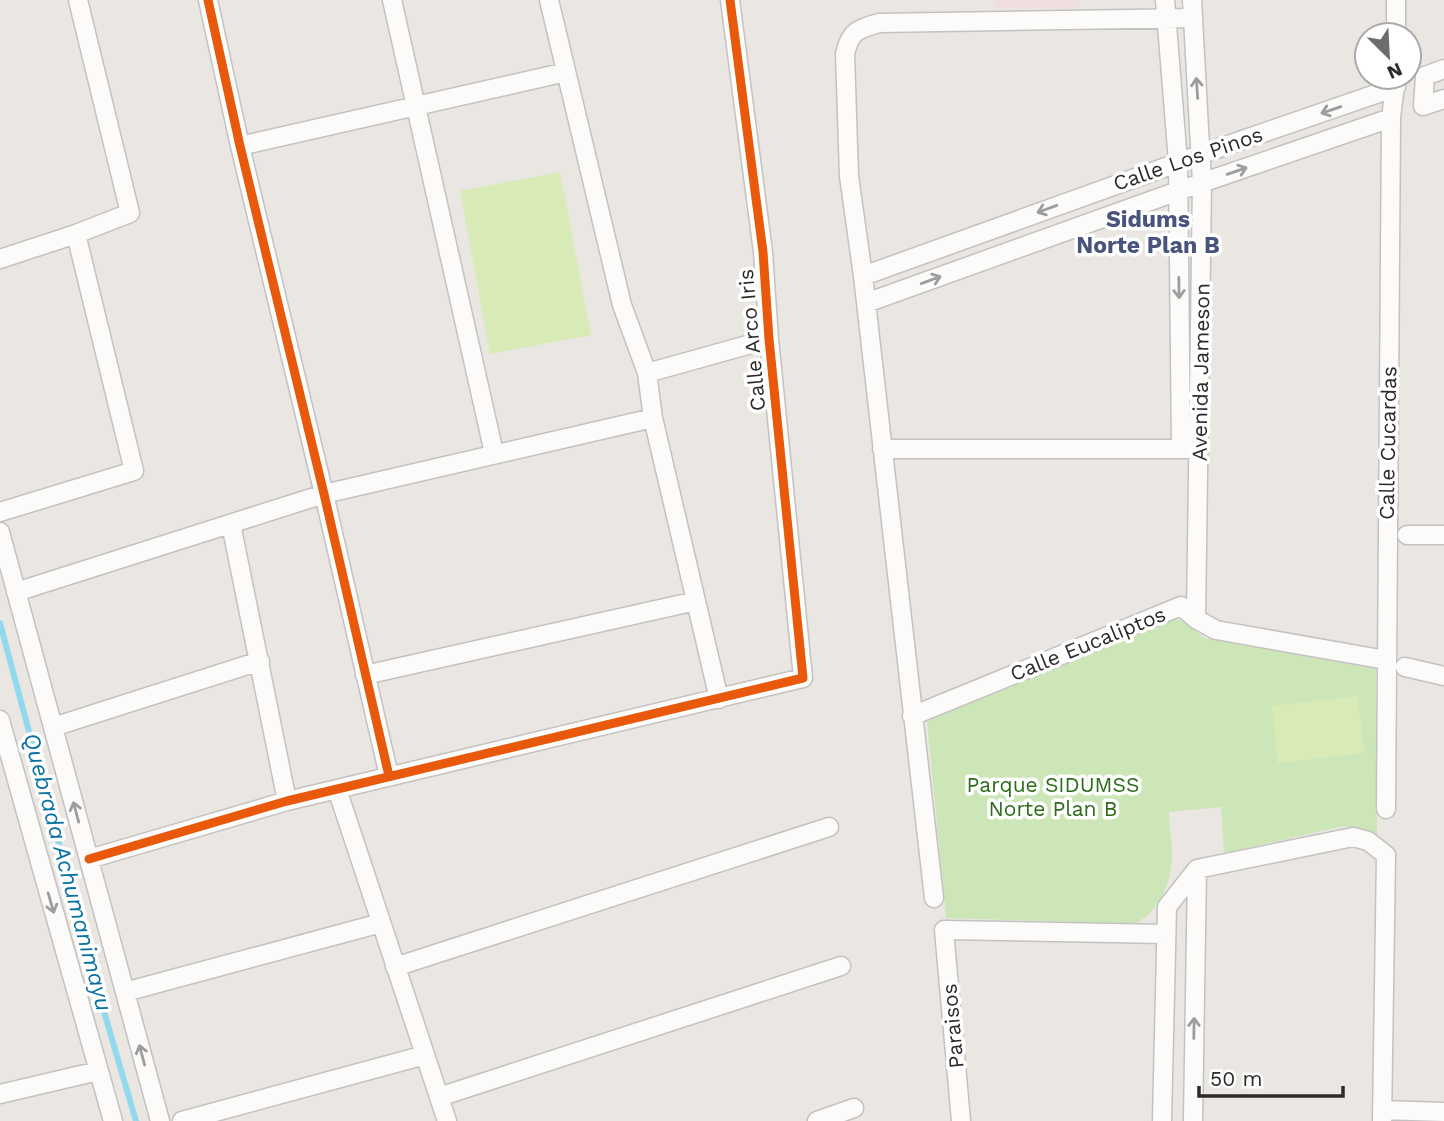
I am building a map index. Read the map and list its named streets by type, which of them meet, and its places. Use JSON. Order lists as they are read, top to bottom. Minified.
{"streets":{"street":["Calle Los Pinos","Calle Arco Iris","Avenida Jameson","Calle Cucardas","Calle Eucaliptos","Paraisos"]},"crossings":[["Calle Los Pinos","Avenida Jameson"],["Calle Los Pinos","Calle Cucardas"],["Avenida Jameson","Calle Eucaliptos"],["Calle Cucardas","Calle Eucaliptos"]],"districts":["Sidums Norte Plan B"],"water":["Quebrada Achumanimayu"],"parks":["Parque SIDUMSS Norte Plan B"],"scale_bar":"50 m","north":"bottom right"}
